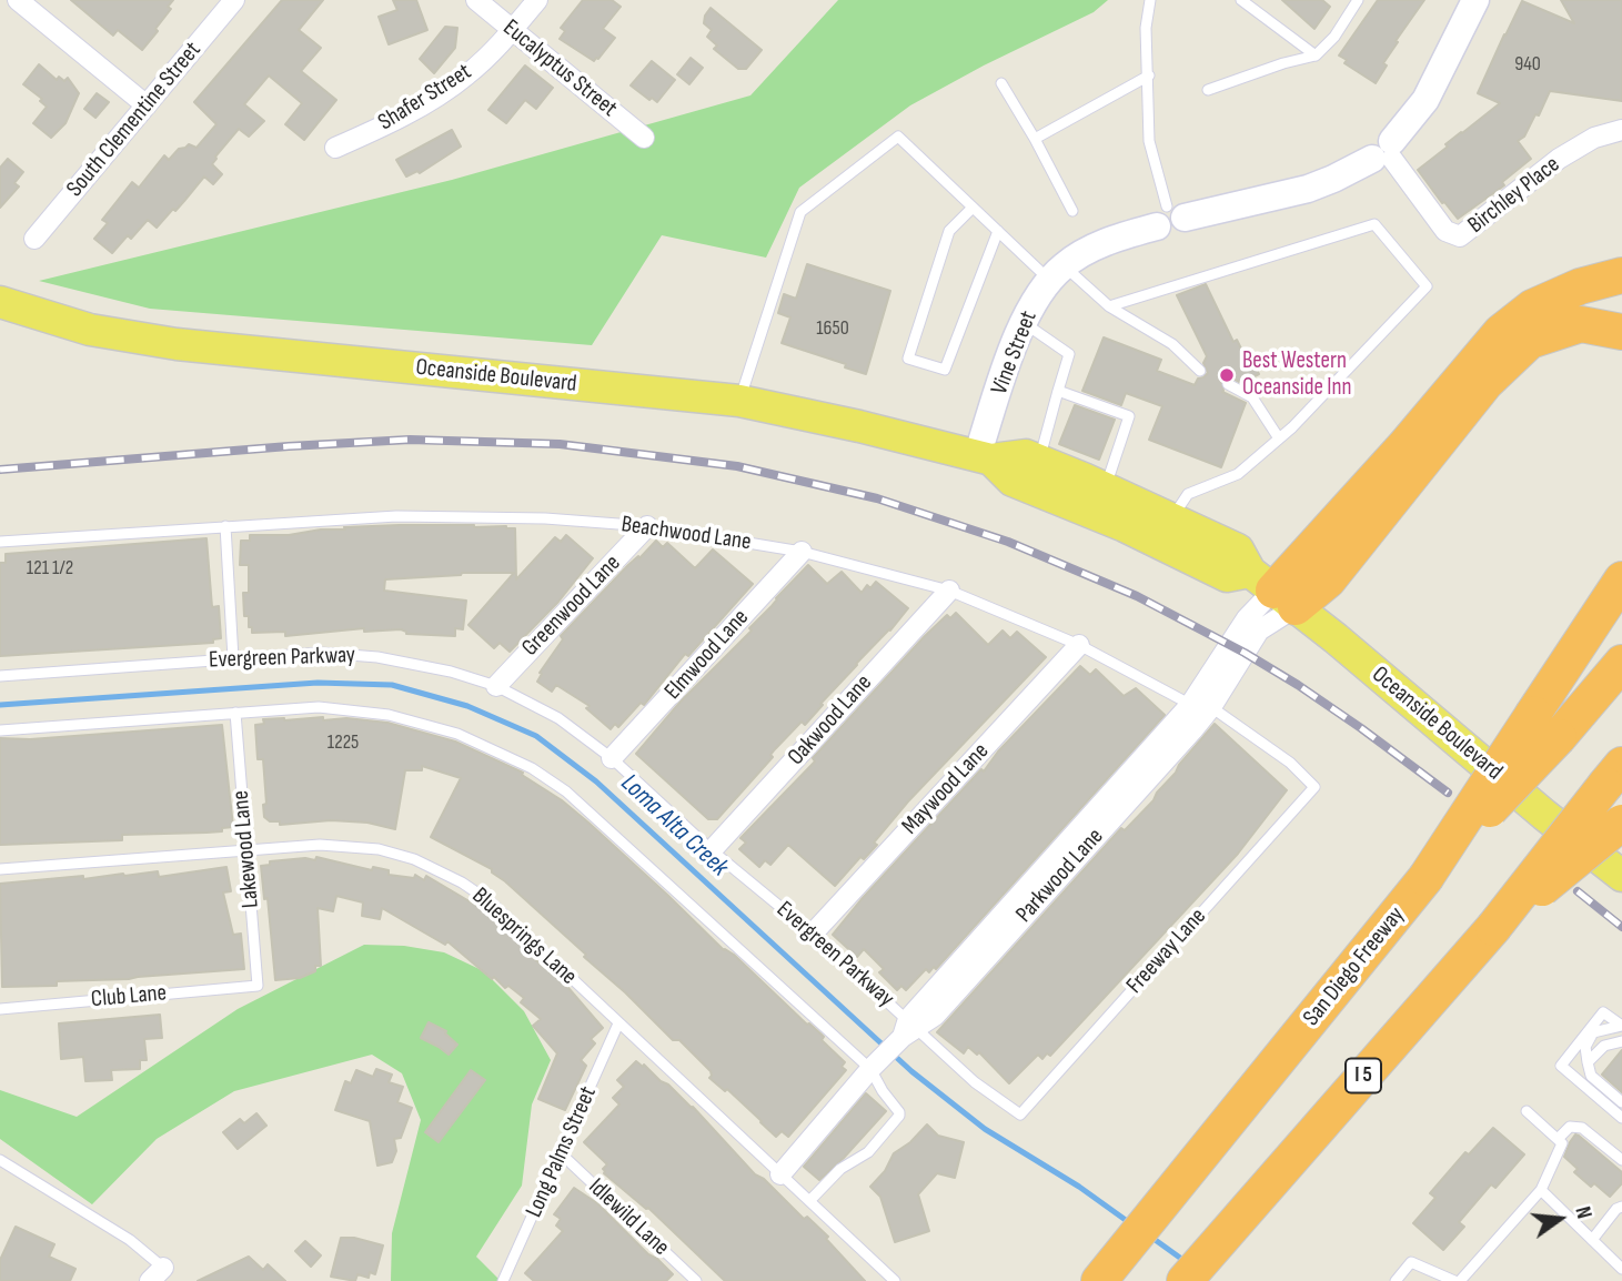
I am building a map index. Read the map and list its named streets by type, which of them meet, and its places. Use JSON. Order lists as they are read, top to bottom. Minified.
{"streets":{"highway":["San Diego Freeway","I 5"],"main road":["Oceanside Boulevard"],"street":["Eucalyptus Street","Shafer Street","South Clementine Street","Birchley Place","Vine Street","Greenwood Lane","Elmwood Lane","Oakwood Lane","Maywood Lane","Parkwood Lane"],"lane":["Beachwood Lane","Evergreen Parkway","Lakewood Lane","Bluesprings Lane","Freeway Lane","Club Lane","Long Palms Street","Idlewild Lane"]},"crossings":[["Eucalyptus Street","Shafer Street"],["Birchley Place","Vine Street"],["Vine Street","Oceanside Boulevard"],["Oceanside Boulevard","Parkwood Lane"],["Beachwood Lane","Greenwood Lane"],["Beachwood Lane","Elmwood Lane"],["Beachwood Lane","Oakwood Lane"],["Beachwood Lane","Maywood Lane"],["Beachwood Lane","Parkwood Lane"],["Beachwood Lane","Freeway Lane"],["Greenwood Lane","Evergreen Parkway"],["Elmwood Lane","Evergreen Parkway"],["Evergreen Parkway","Oakwood Lane"],["Evergreen Parkway","Maywood Lane"],["Evergreen Parkway","Parkwood Lane"],["Evergreen Parkway","Freeway Lane"],["Lakewood Lane","Bluesprings Lane"],["Lakewood Lane","Club Lane"],["Parkwood Lane","Bluesprings Lane"],["Bluesprings Lane","Long Palms Street"],["Long Palms Street","Idlewild Lane"]],"water":["Loma Alta Creek"],"places":["Best Western Oceanside Inn"],"house_numbers":["940","1650","121 1/2","1225"],"north":"right"}
